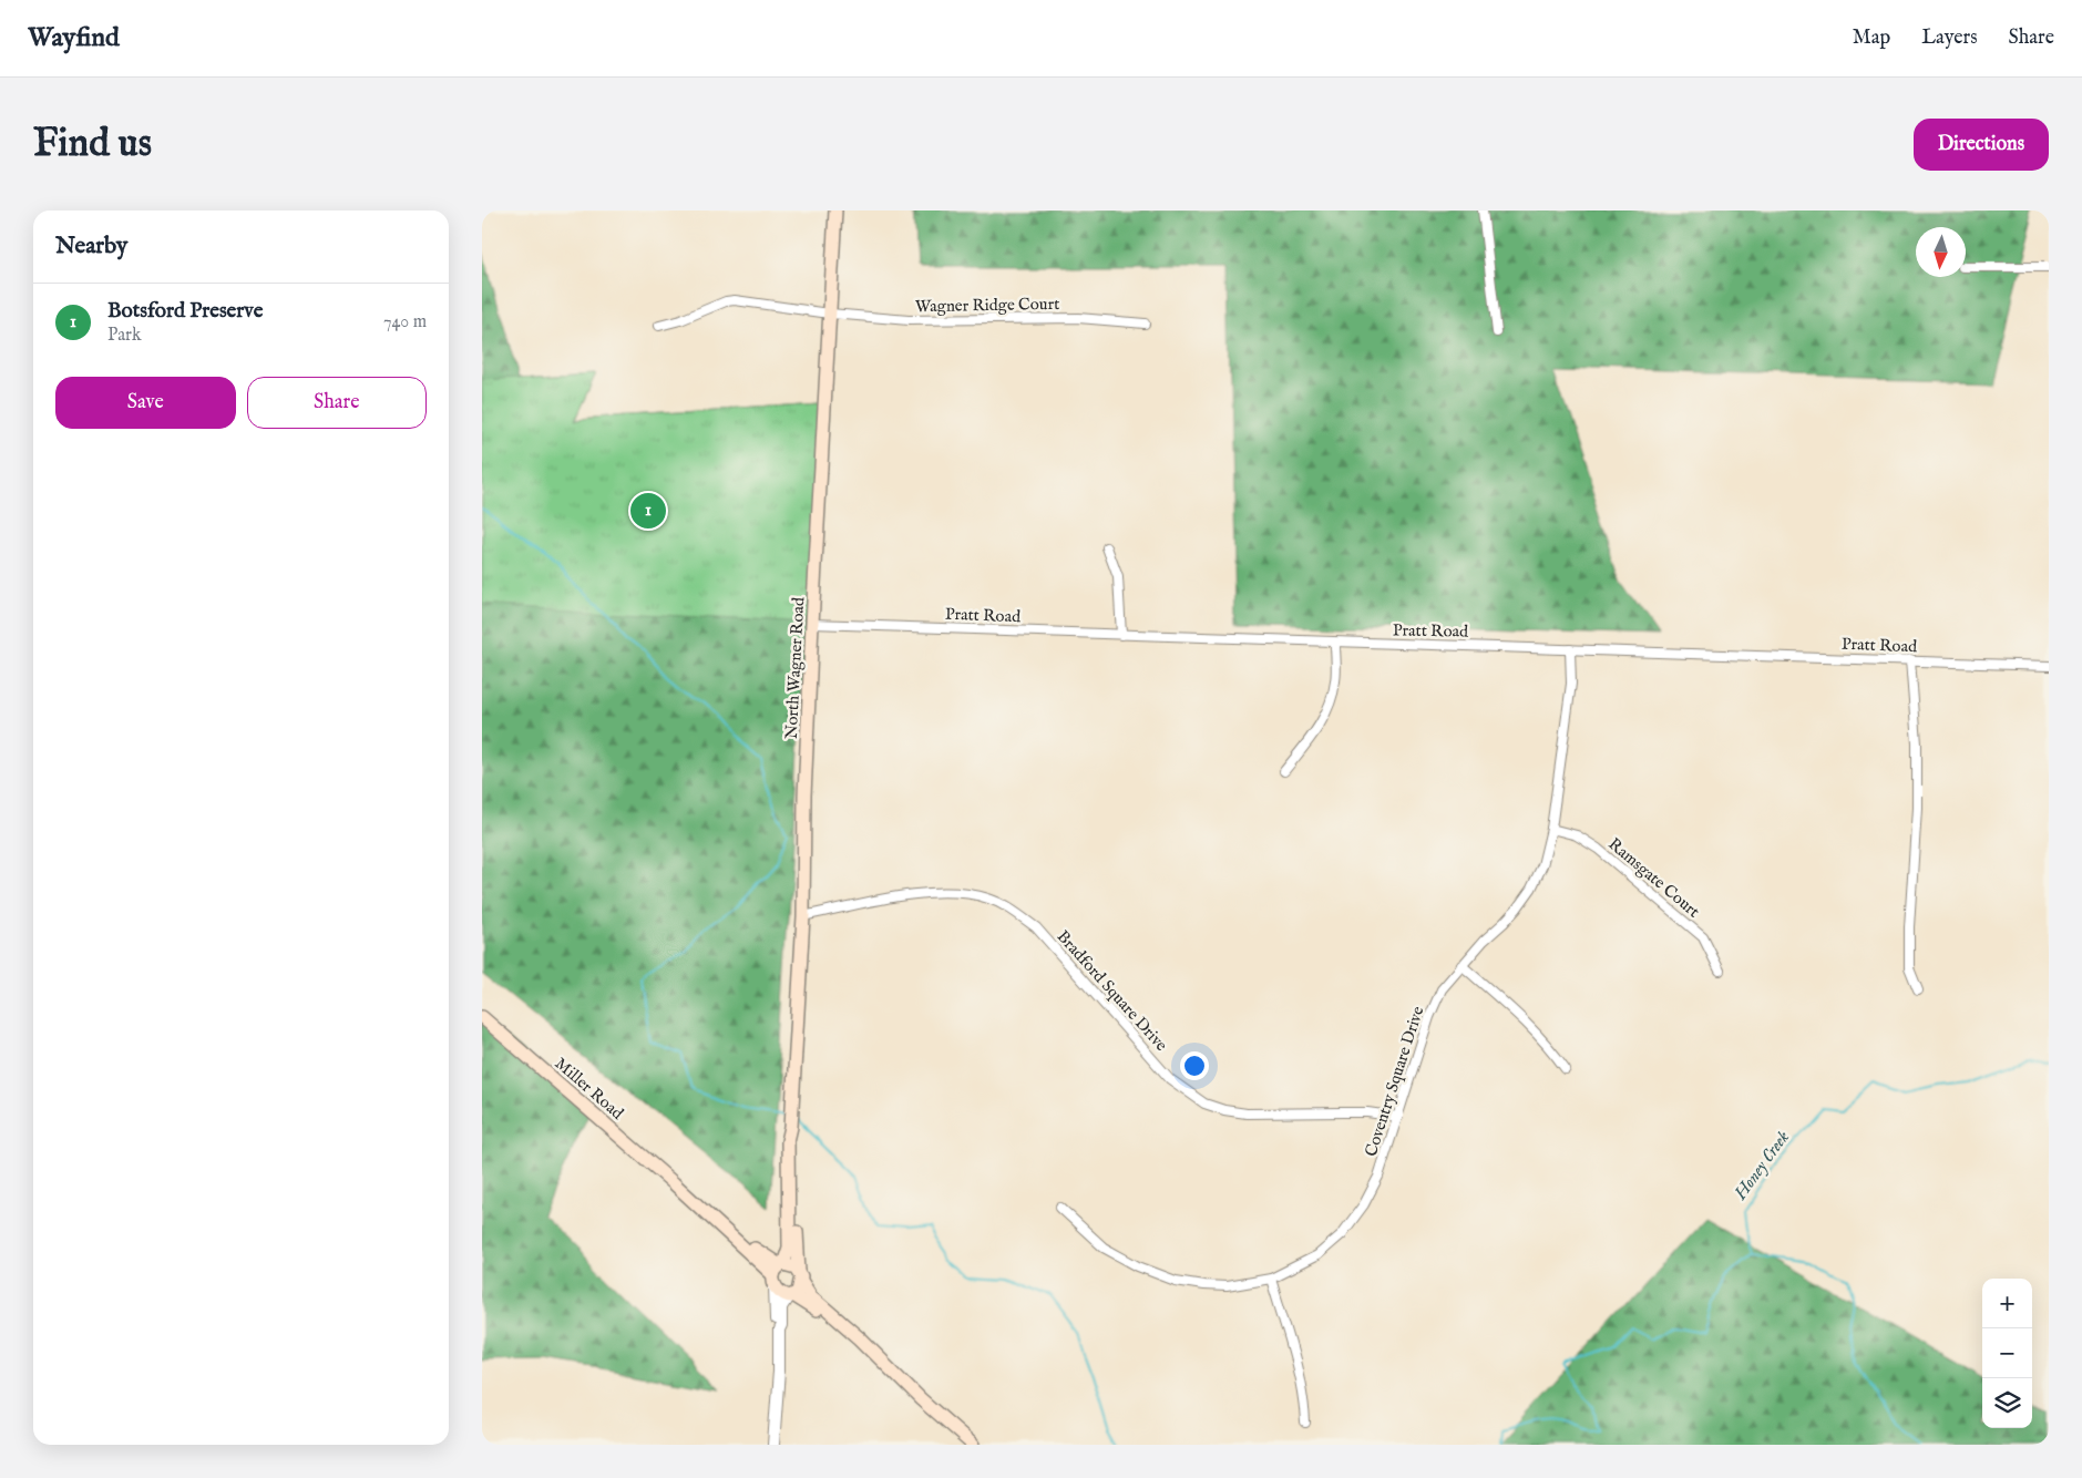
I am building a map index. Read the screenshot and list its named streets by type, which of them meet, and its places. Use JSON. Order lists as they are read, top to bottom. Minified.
{"streets":{"main road":["North Wagner Road","Miller Road"],"street":["Wagner Ridge Court","Pratt Road","Ramsgate Court","Bradford Square Drive","Coventry Square Drive"]},"crossings":[["Wagner Ridge Court","North Wagner Road"],["Pratt Road","North Wagner Road"],["Pratt Road","Coventry Square Drive"],["North Wagner Road","Bradford Square Drive"],["North Wagner Road","Miller Road"],["Ramsgate Court","Coventry Square Drive"],["Bradford Square Drive","Coventry Square Drive"]],"water":["Honey Creek"],"north":"bottom","page":{"header":"Wayfind","nav":["Map","Layers","Share"],"buttons":["Directions",["Save","Share"]],"title":"Find us","heading":"Nearby","list":[{"mark":"1","name":"Botsford Preserve","note":"Park","value":"740 m"}],"pins":"1","map_buttons":["+","−"]}}
